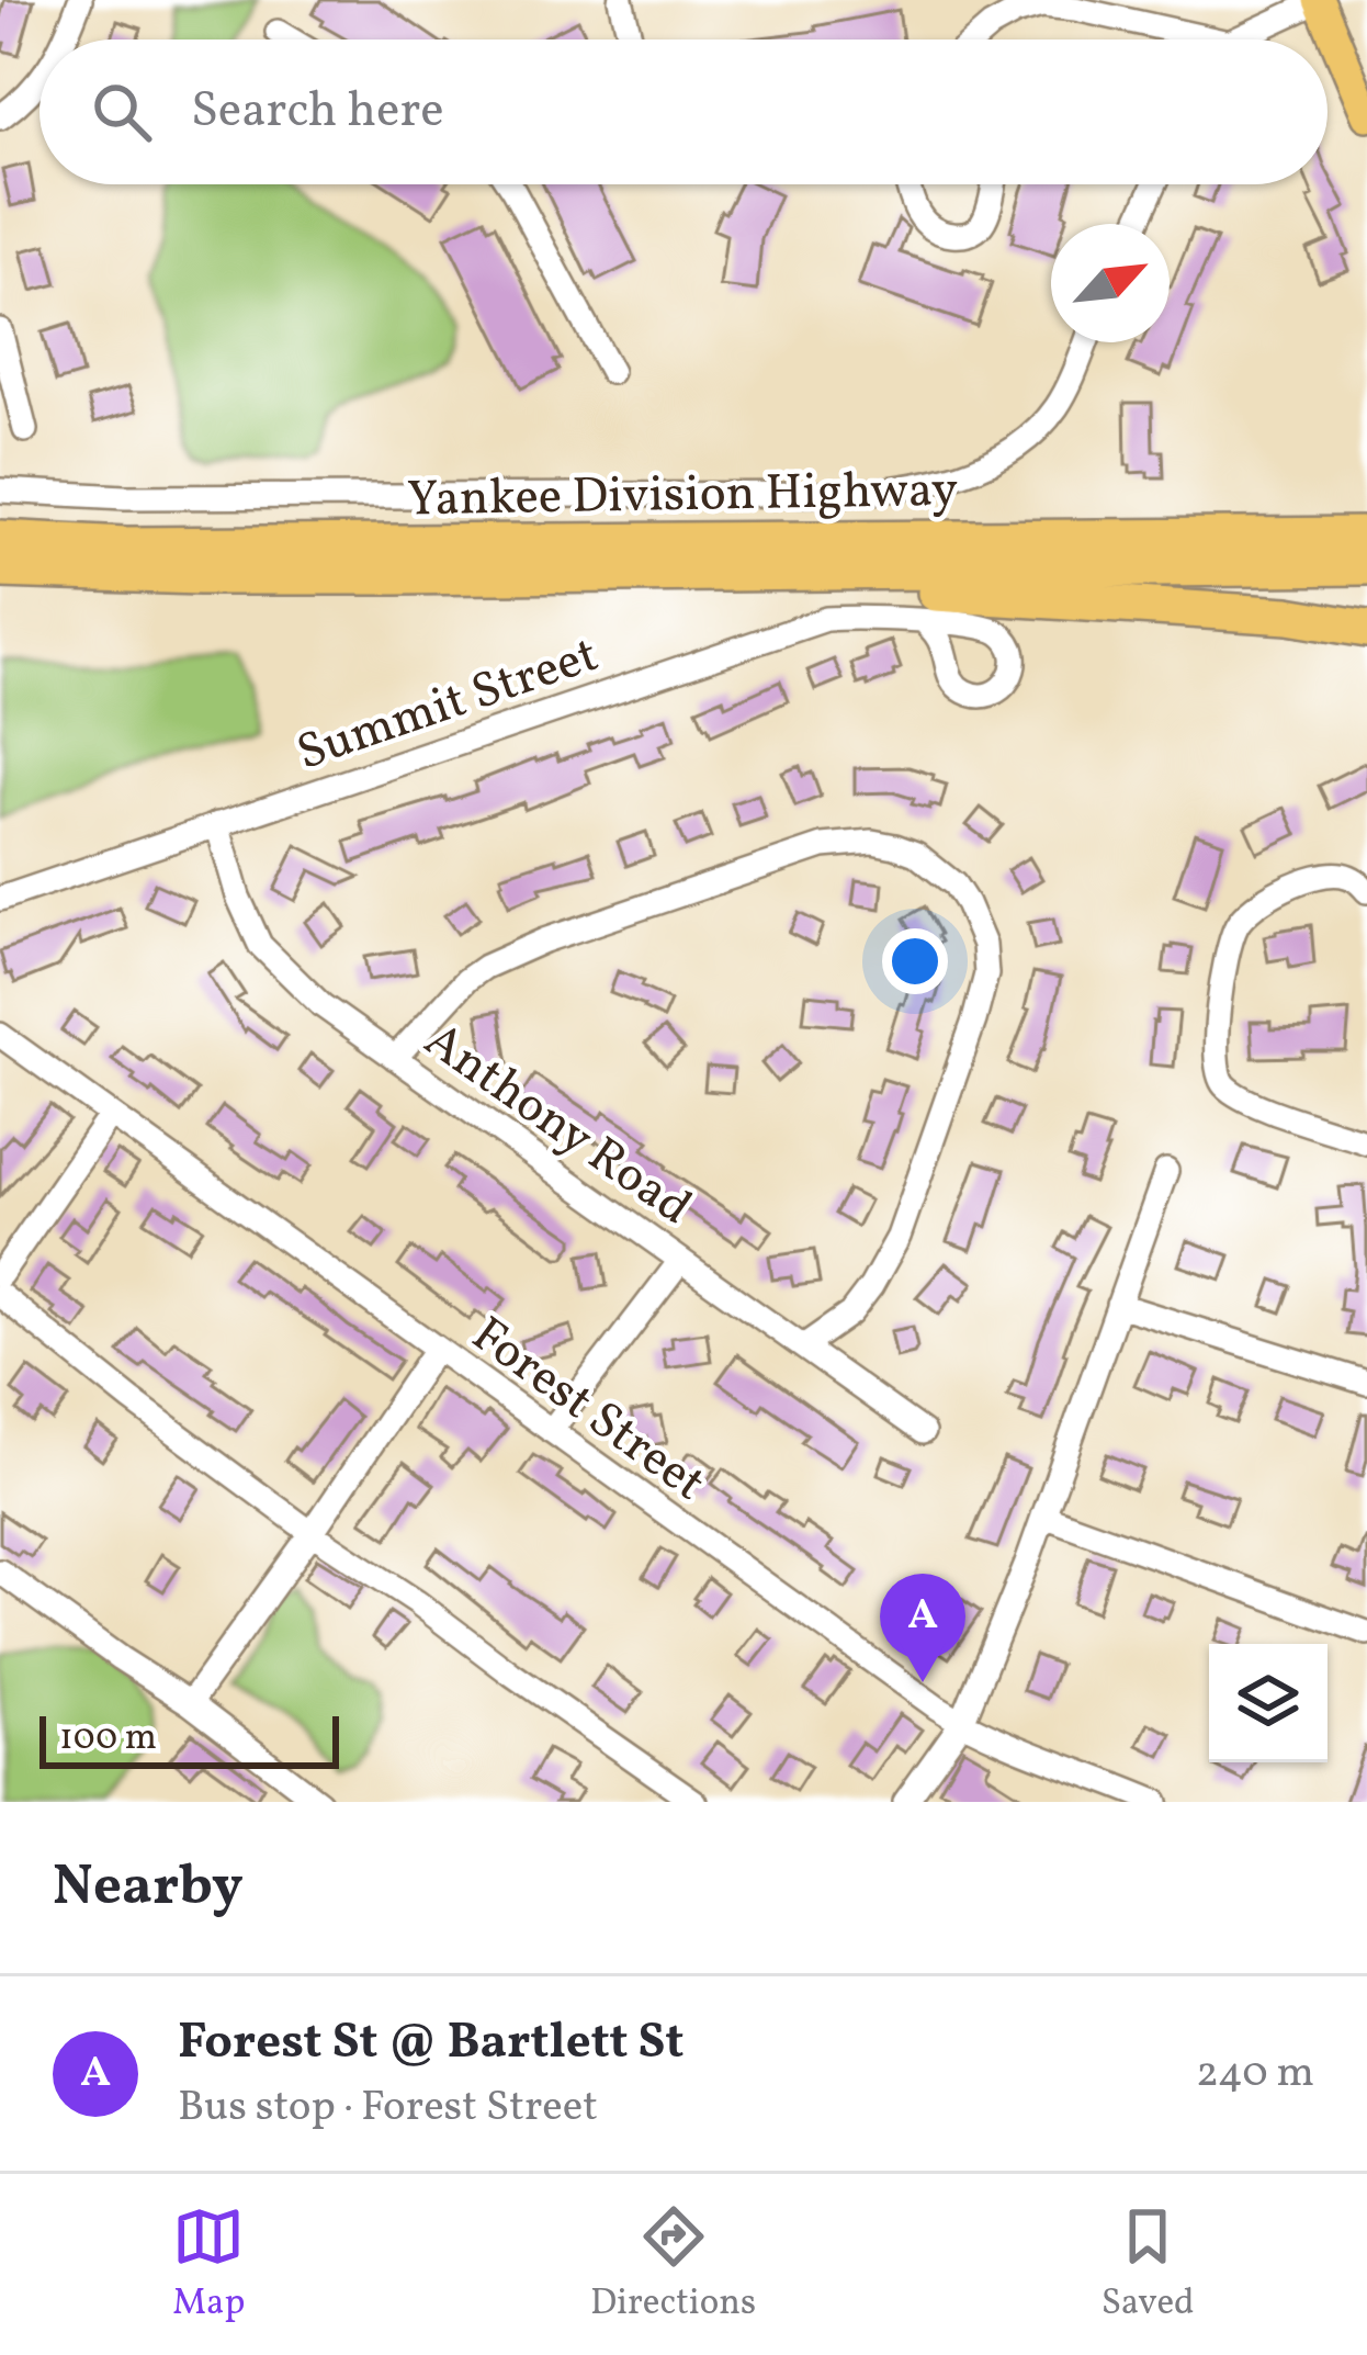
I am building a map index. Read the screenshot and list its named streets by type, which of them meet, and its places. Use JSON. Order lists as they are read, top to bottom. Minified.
{"streets":{"highway":["Yankee Division Highway"],"street":["Summit Street","Anthony Road","Forest Street"]},"crossings":[["Summit Street","Anthony Road"]],"scale_bar":"100 m","north":"top right","page":{"search":"Search here","pins":"A","scale":"100 m","heading":"Nearby","list":[{"mark":"A","name":"Forest St @ Bartlett St","note":"Bus stop · Forest Street","value":"240 m"}],"nav":["Map","Directions","Saved"]}}
